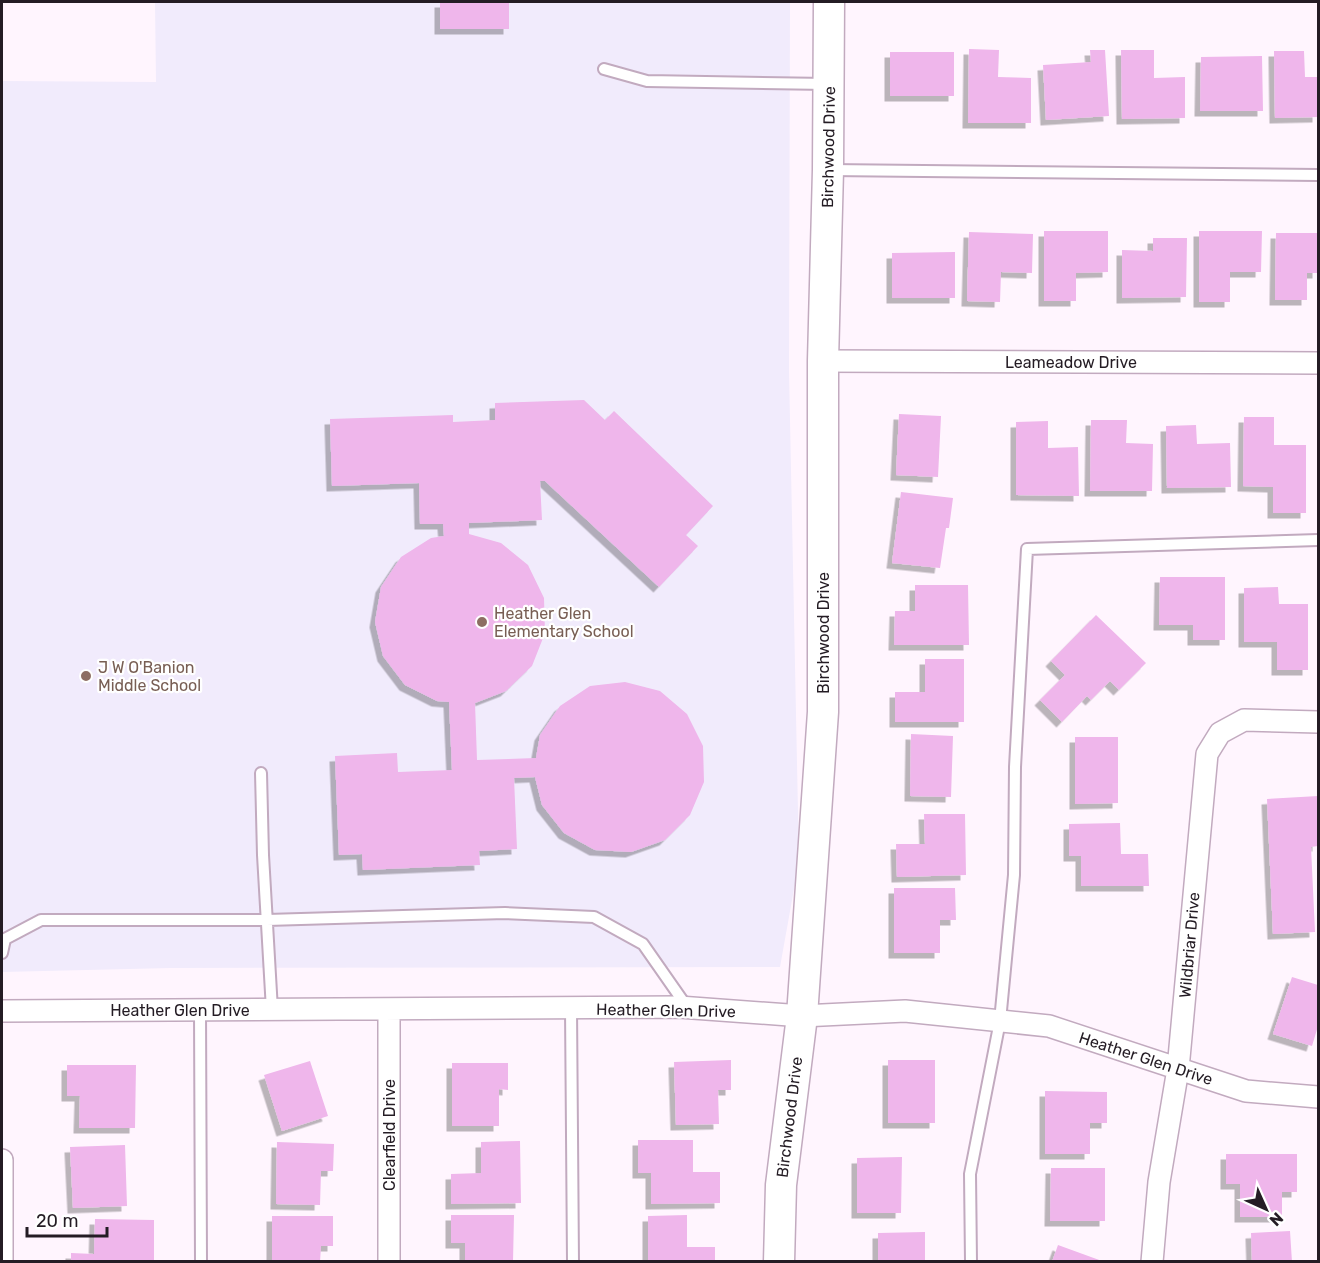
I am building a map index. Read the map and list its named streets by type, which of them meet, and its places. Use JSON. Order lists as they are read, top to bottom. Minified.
{"streets":{"street":["Birchwood Drive","Leameadow Drive","Wildbriar Drive","Heather Glen Drive","Clearfield Drive"]},"crossings":[["Birchwood Drive","Leameadow Drive"],["Birchwood Drive","Heather Glen Drive"],["Wildbriar Drive","Heather Glen Drive"],["Heather Glen Drive","Clearfield Drive"]],"places":["Heather Glen Elementary School","J W O'Banion Middle School"],"scale_bar":"20 m","north":"bottom right"}
